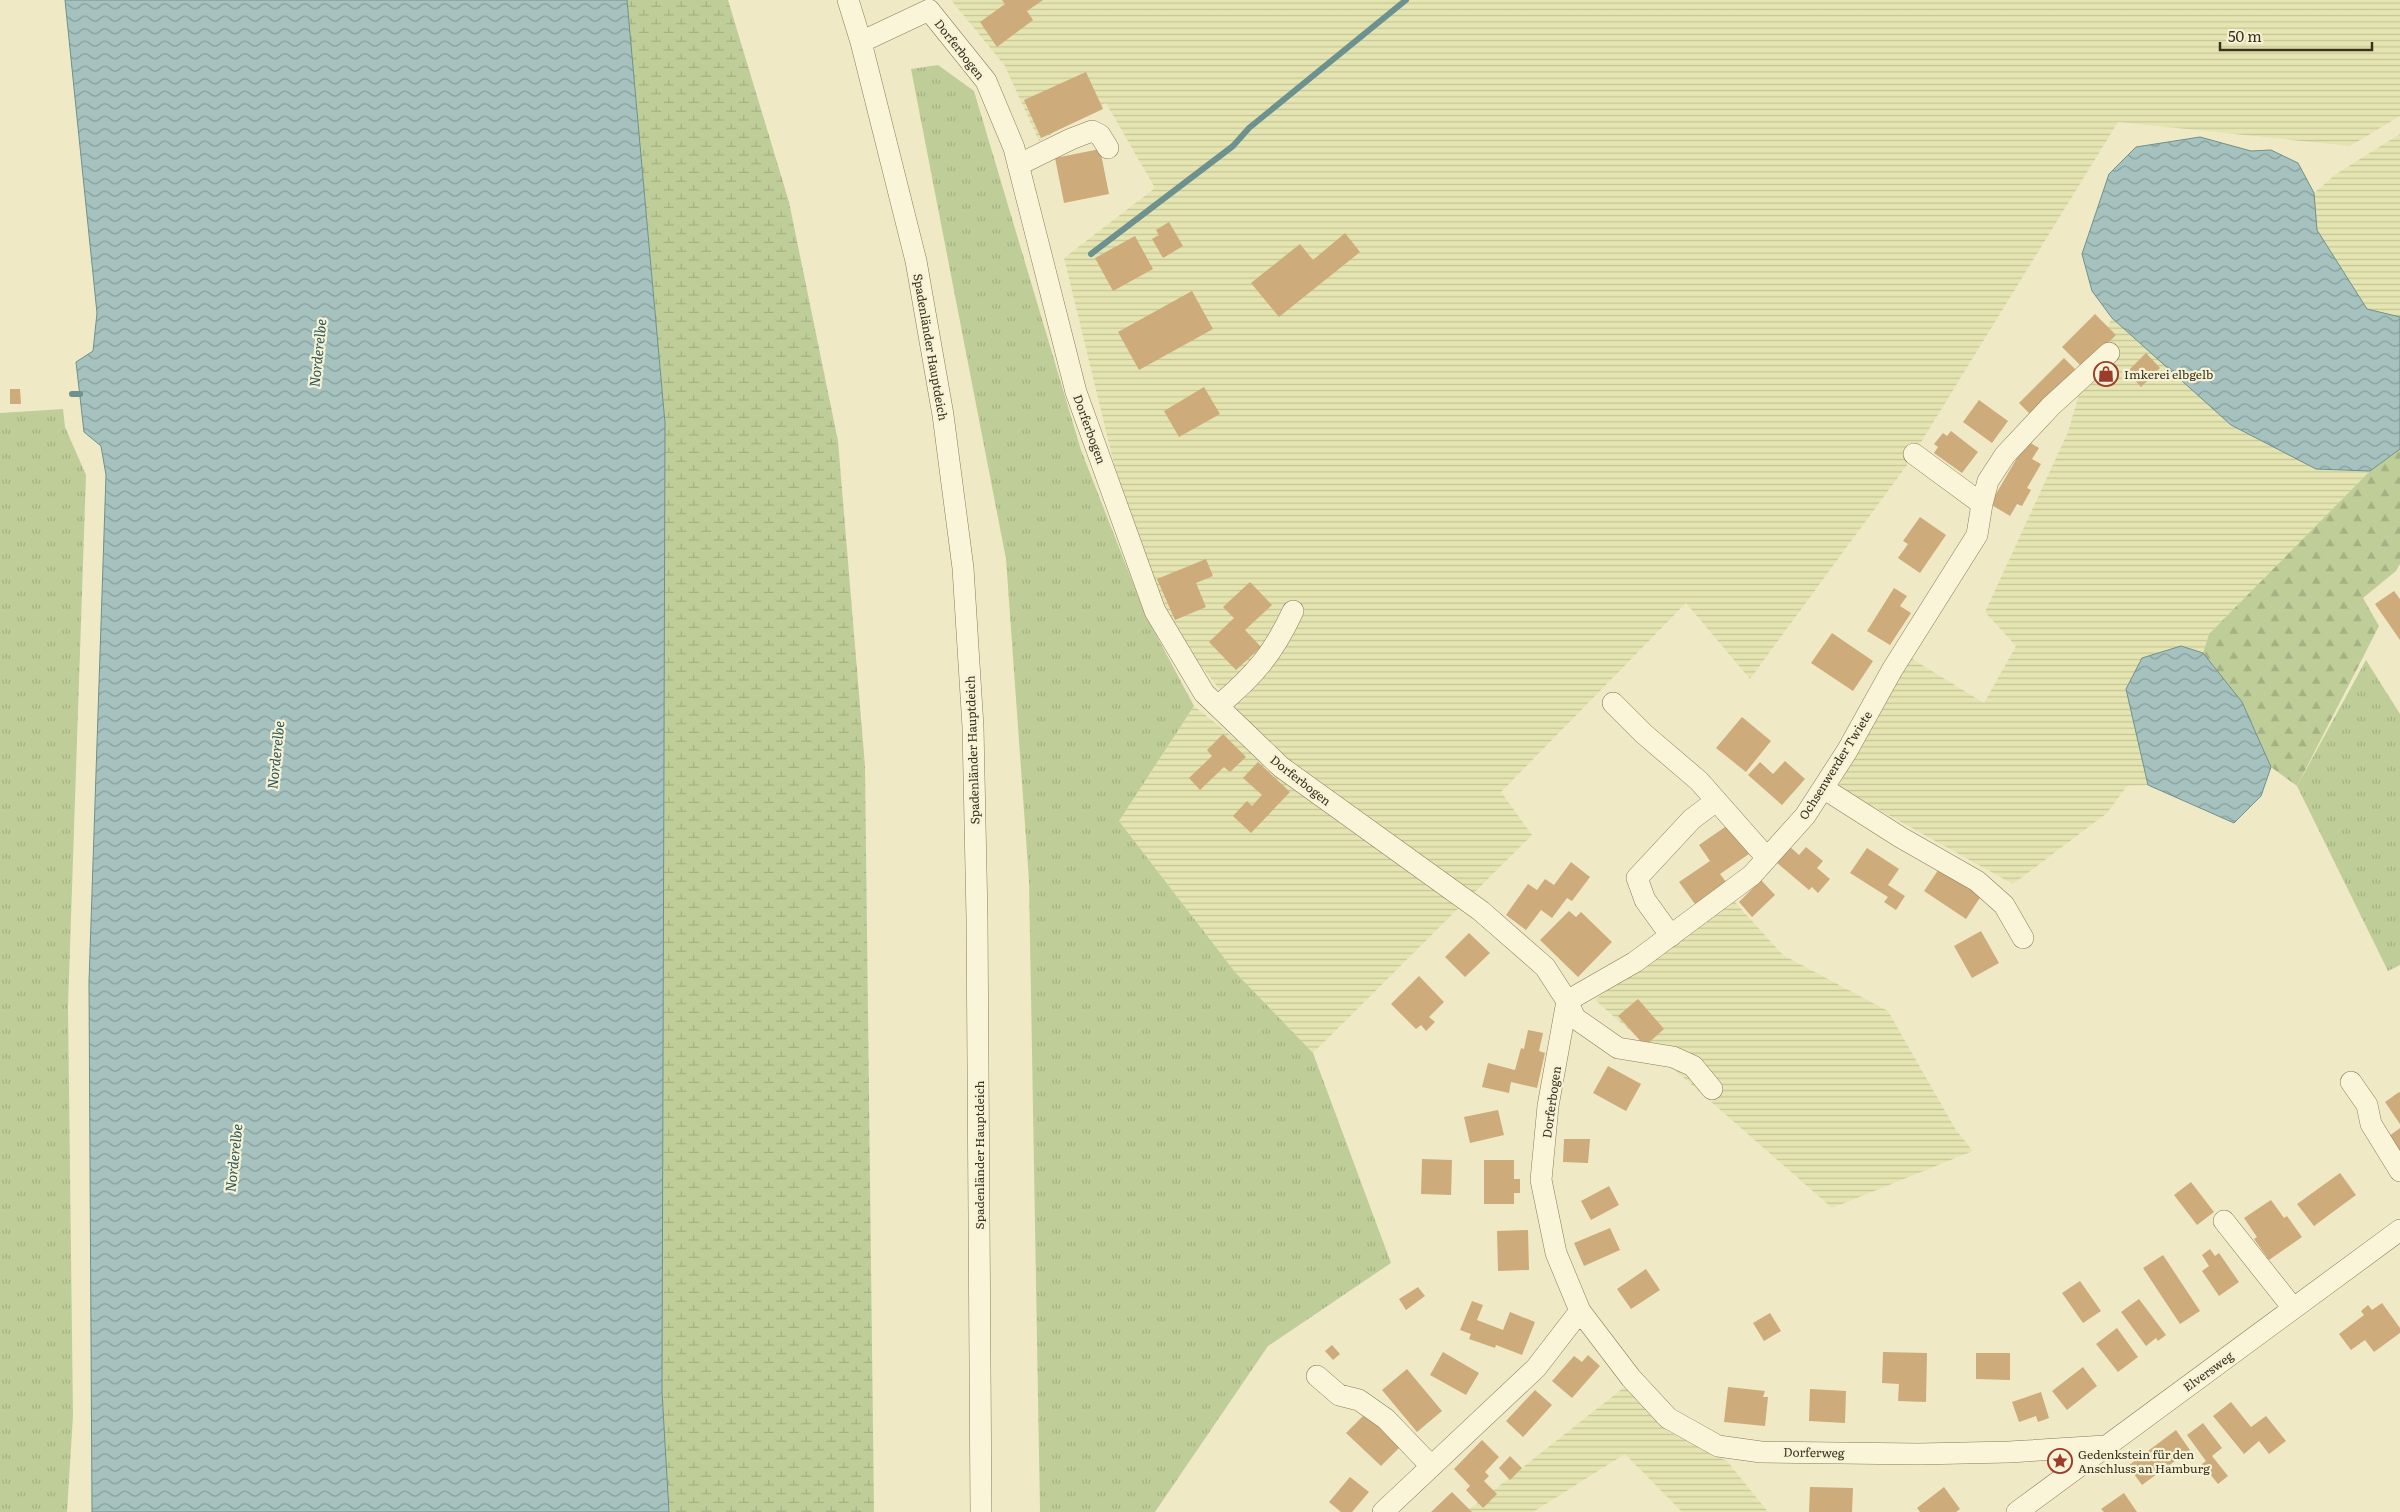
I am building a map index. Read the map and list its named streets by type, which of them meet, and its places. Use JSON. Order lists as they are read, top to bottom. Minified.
{"streets":{"street":["Dorferbogen","Spadenländer Hauptdeich","Ochsenwerder Twiete","Elversweg","Dorferweg"]},"crossings":[["Dorferbogen","Spadenländer Hauptdeich"],["Dorferbogen","Ochsenwerder Twiete"],["Dorferbogen","Dorferweg"],["Elversweg","Dorferweg"]],"water":["Norderelbe"],"places":{"shop":["Imkerei elbgelb"],"place":["Gedenkstein für den Anschluss an Hamburg"]},"scale_bar":"50 m"}
